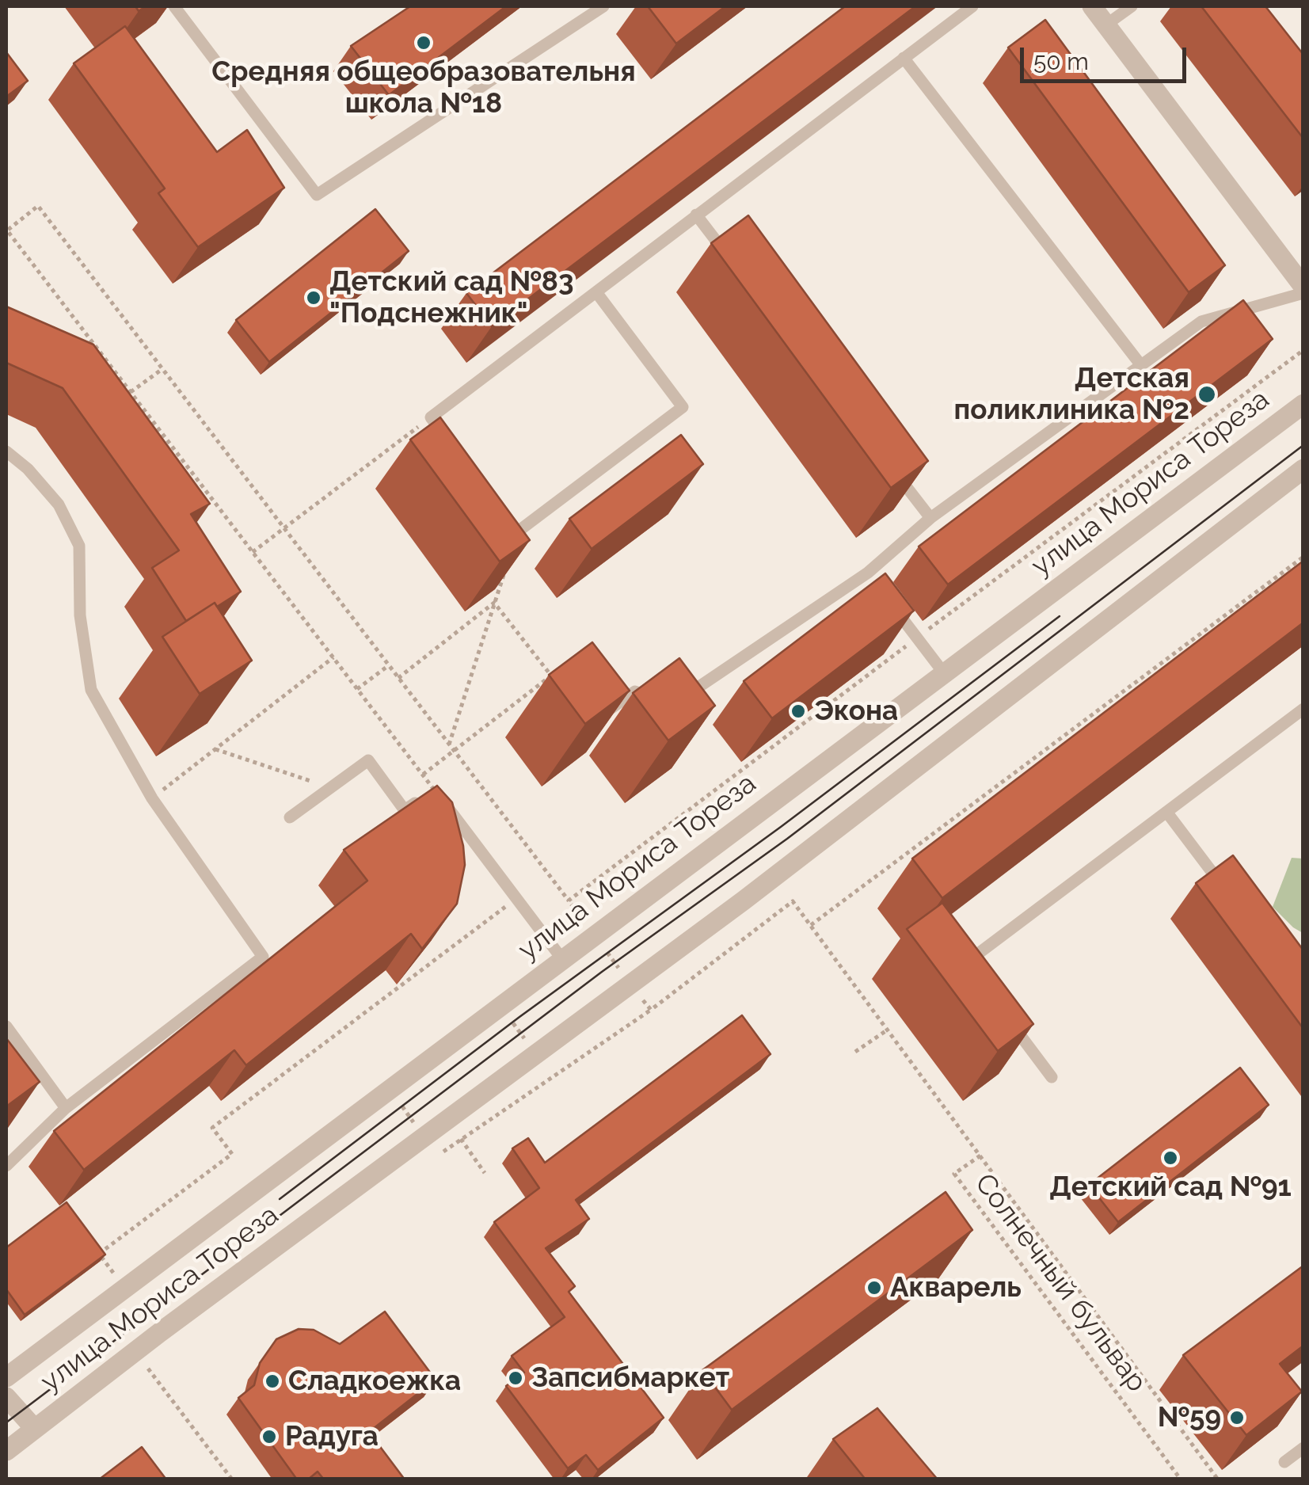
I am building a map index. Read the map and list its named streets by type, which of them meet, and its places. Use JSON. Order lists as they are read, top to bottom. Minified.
{"streets":{"street":["улица Мориса Тореза"],"path":["Солнечный бульвар"]},"places":["Средняя общеобразовательня школа №18","Детский сад №83 \"Подснежник\"","Детская поликлиника №2","Экона","Детский сад №91","Акварель","Запсибмаркет","Сладкоежка","№59","Радуга"],"scale_bar":"50 m"}
